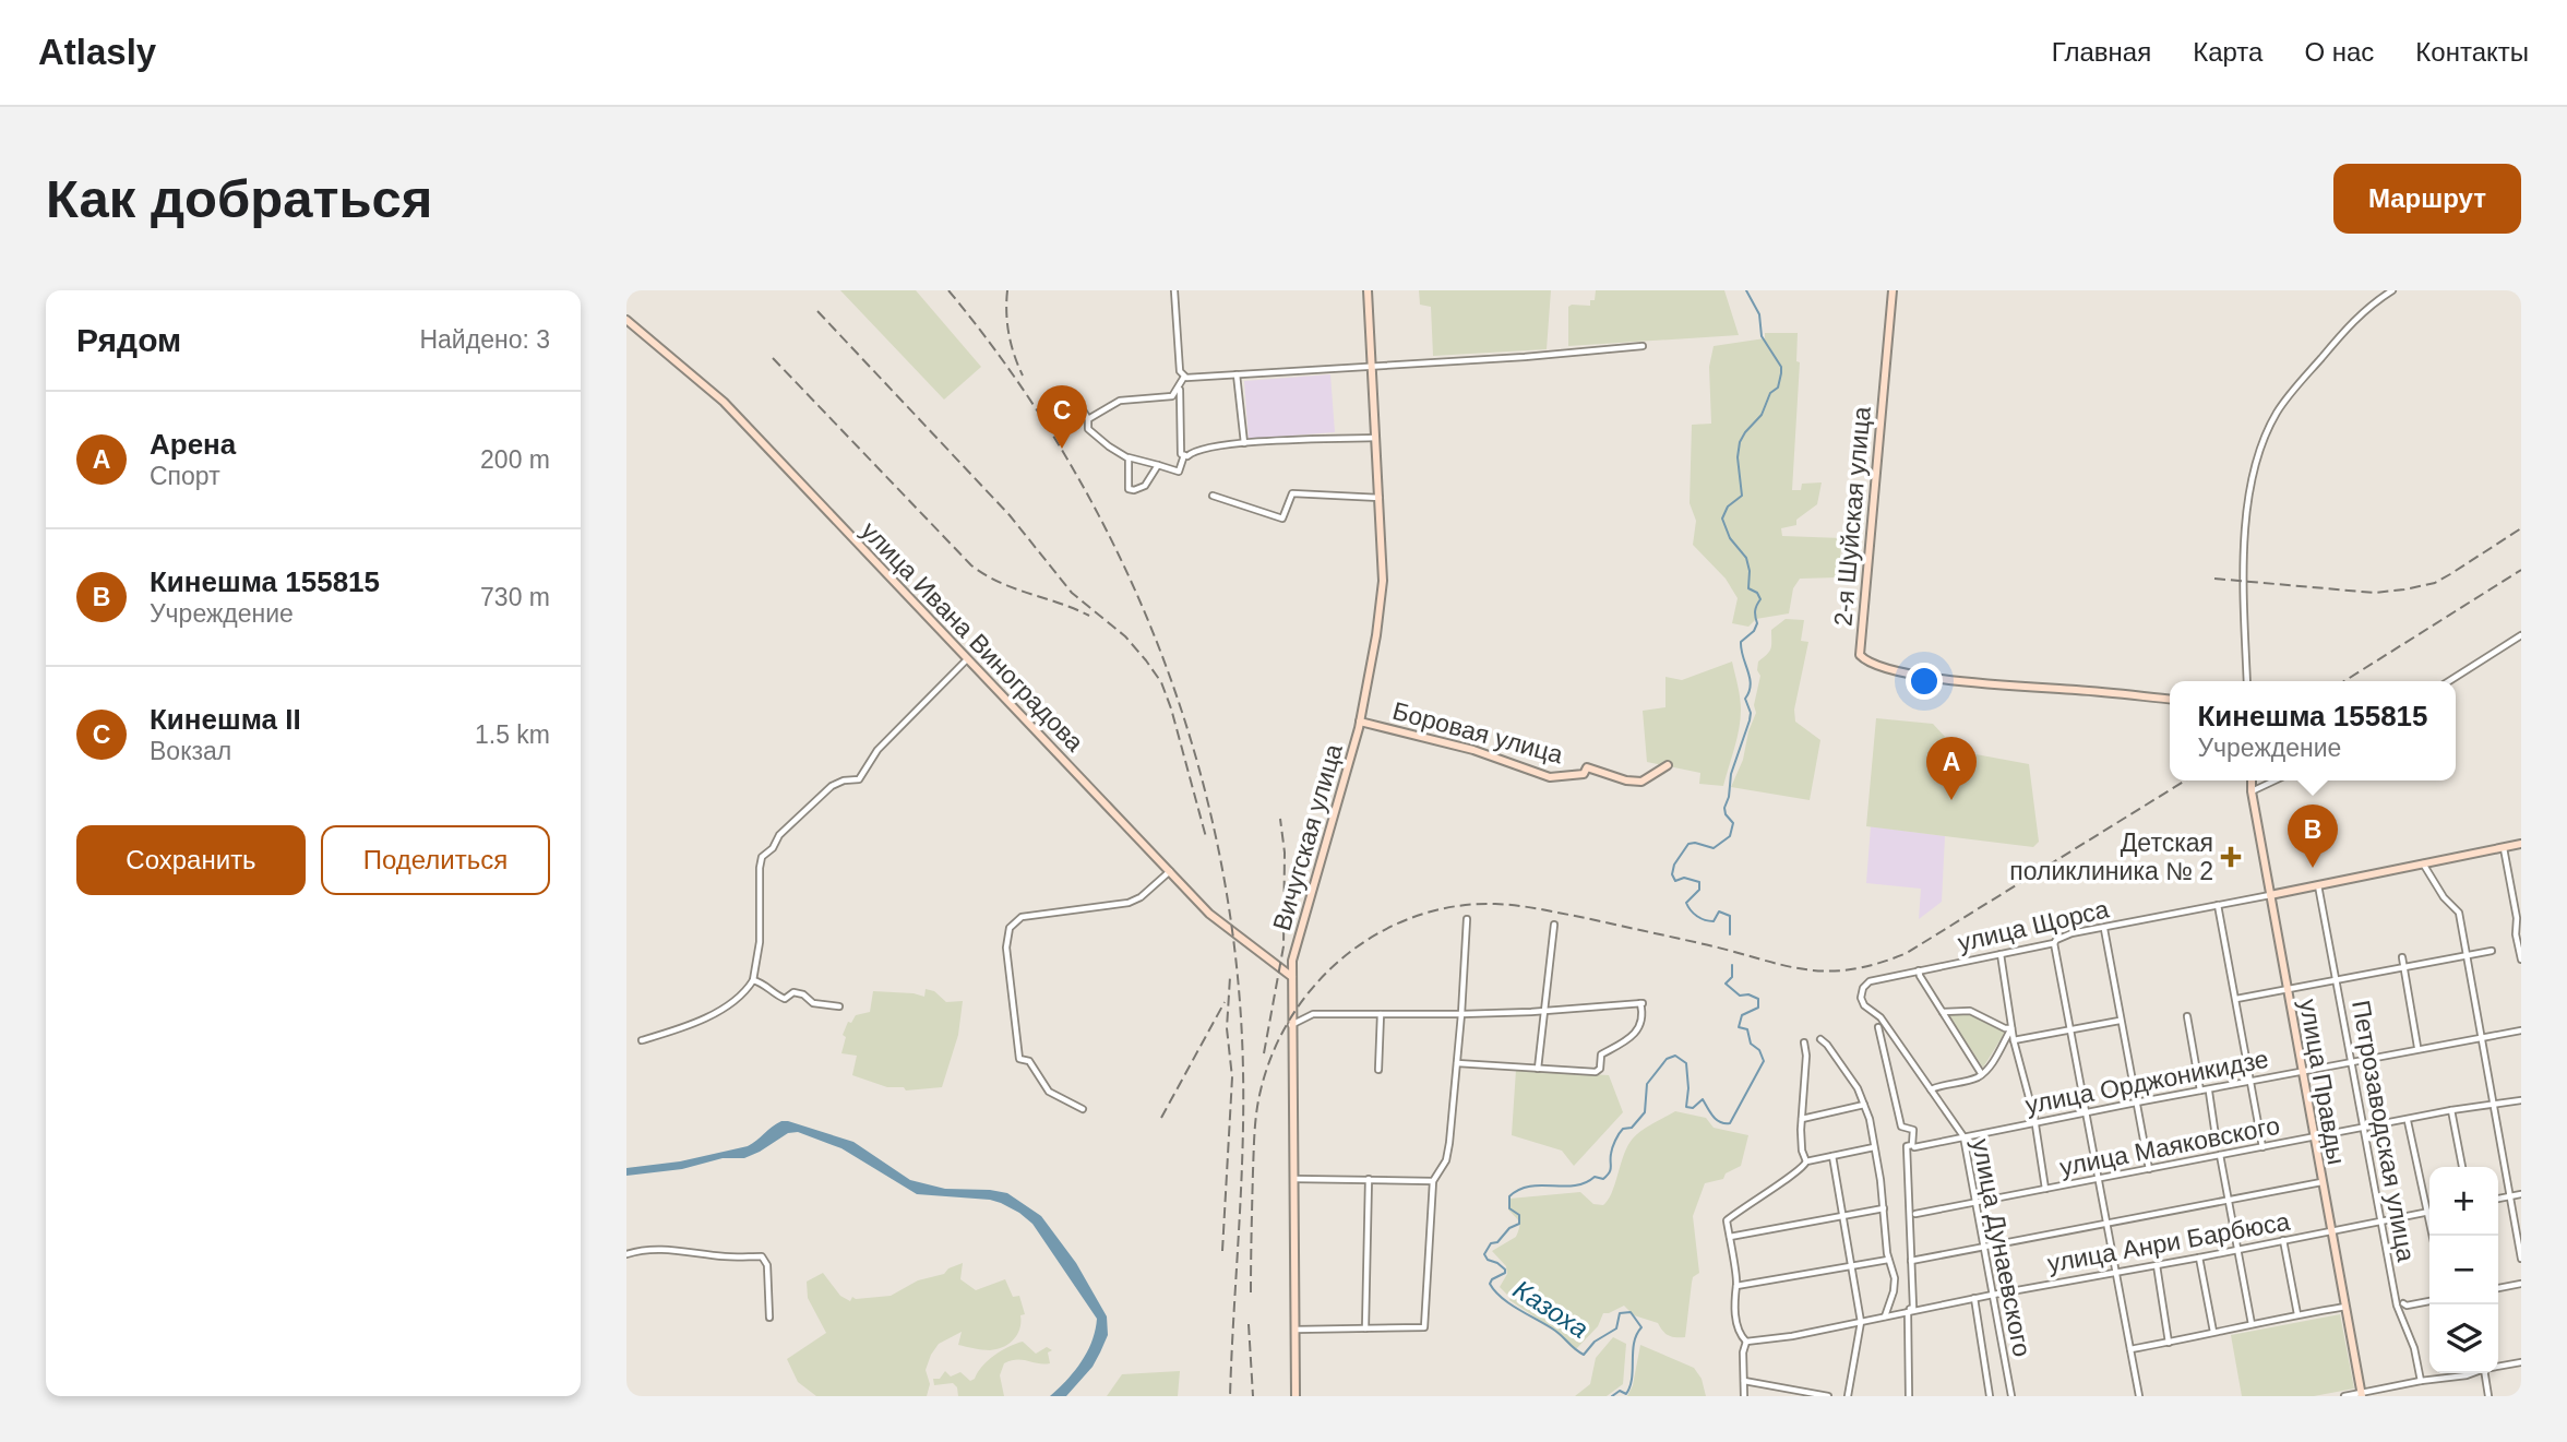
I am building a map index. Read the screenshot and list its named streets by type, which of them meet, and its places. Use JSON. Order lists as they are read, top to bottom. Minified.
{"streets":{"street":["2-я Шуйская улица","улица Ивана Виноградова","Боровая улица","Вичугская улица","улица Щорса","улица Орджоникидзе","улица Правды","Петрозаводская улица","улица Маяковского","улица Анри Барбюса","улица Дунаевского"]},"crossings":[["улица Ивана Виноградова","Вичугская улица"],["Боровая улица","Вичугская улица"],["улица Щорса","улица Правды"],["улица Щорса","Петрозаводская улица"],["улица Щорса","улица Дунаевского"],["улица Орджоникидзе","улица Правды"],["улица Орджоникидзе","Петрозаводская улица"],["улица Орджоникидзе","улица Дунаевского"],["улица Правды","улица Маяковского"],["улица Правды","улица Анри Барбюса"],["Петрозаводская улица","улица Маяковского"],["Петрозаводская улица","улица Анри Барбюса"],["улица Маяковского","улица Дунаевского"],["улица Анри Барбюса","улица Дунаевского"]],"water":["Казоха"],"places":{"health":["Детская поликлиника № 2"]},"page":{"header":"Atlasly","nav":["Главная","Карта","О нас","Контакты"],"buttons":["Маршрут",["Сохранить","Поделиться"]],"title":"Как добраться","heading":["Рядом","Найдено: 3"],"pins":["C","A","B"],"list":[{"mark":"A","name":"Арена","note":"Спорт","value":"200 m"},{"mark":"B","name":"Кинешма 155815","note":"Учреждение","value":"730 m"},{"mark":"C","name":"Кинешма II","note":"Вокзал","value":"1.5 km"}],"popup":["Кинешма 155815","Учреждение"],"map_buttons":["+","−"]}}
